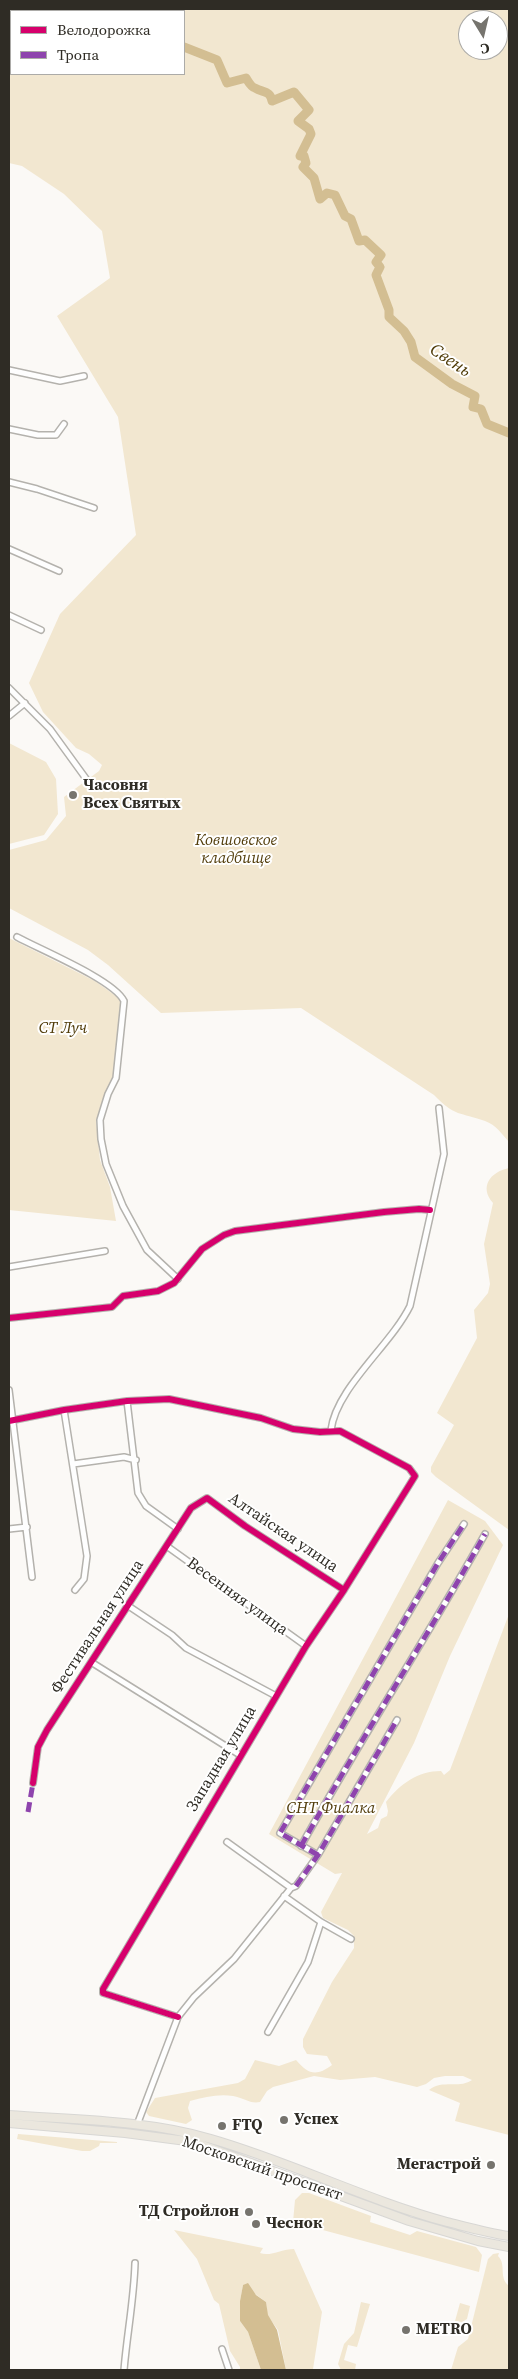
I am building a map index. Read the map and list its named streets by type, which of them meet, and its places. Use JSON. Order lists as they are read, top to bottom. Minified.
{"streets":{"main road":["Московский проспект"],"street":["Алтайская улица","Весенняя улица","Фестивальная улица","Западная улица"]},"crossings":[["Алтайская улица","Фестивальная улица"],["Алтайская улица","Западная улица"],["Весенняя улица","Фестивальная улица"],["Весенняя улица","Западная улица"]],"water":["Свень"],"parks":["Ковшовское кладбище","СТ Луч","СНТ Фиалка"],"places":["Часовня Всех Святых","Успех","FTQ","Мегастрой","ТД Стройлон","Чеснок","METRO"],"legend":["Велодорожка","Тропа"],"north":"bottom"}
